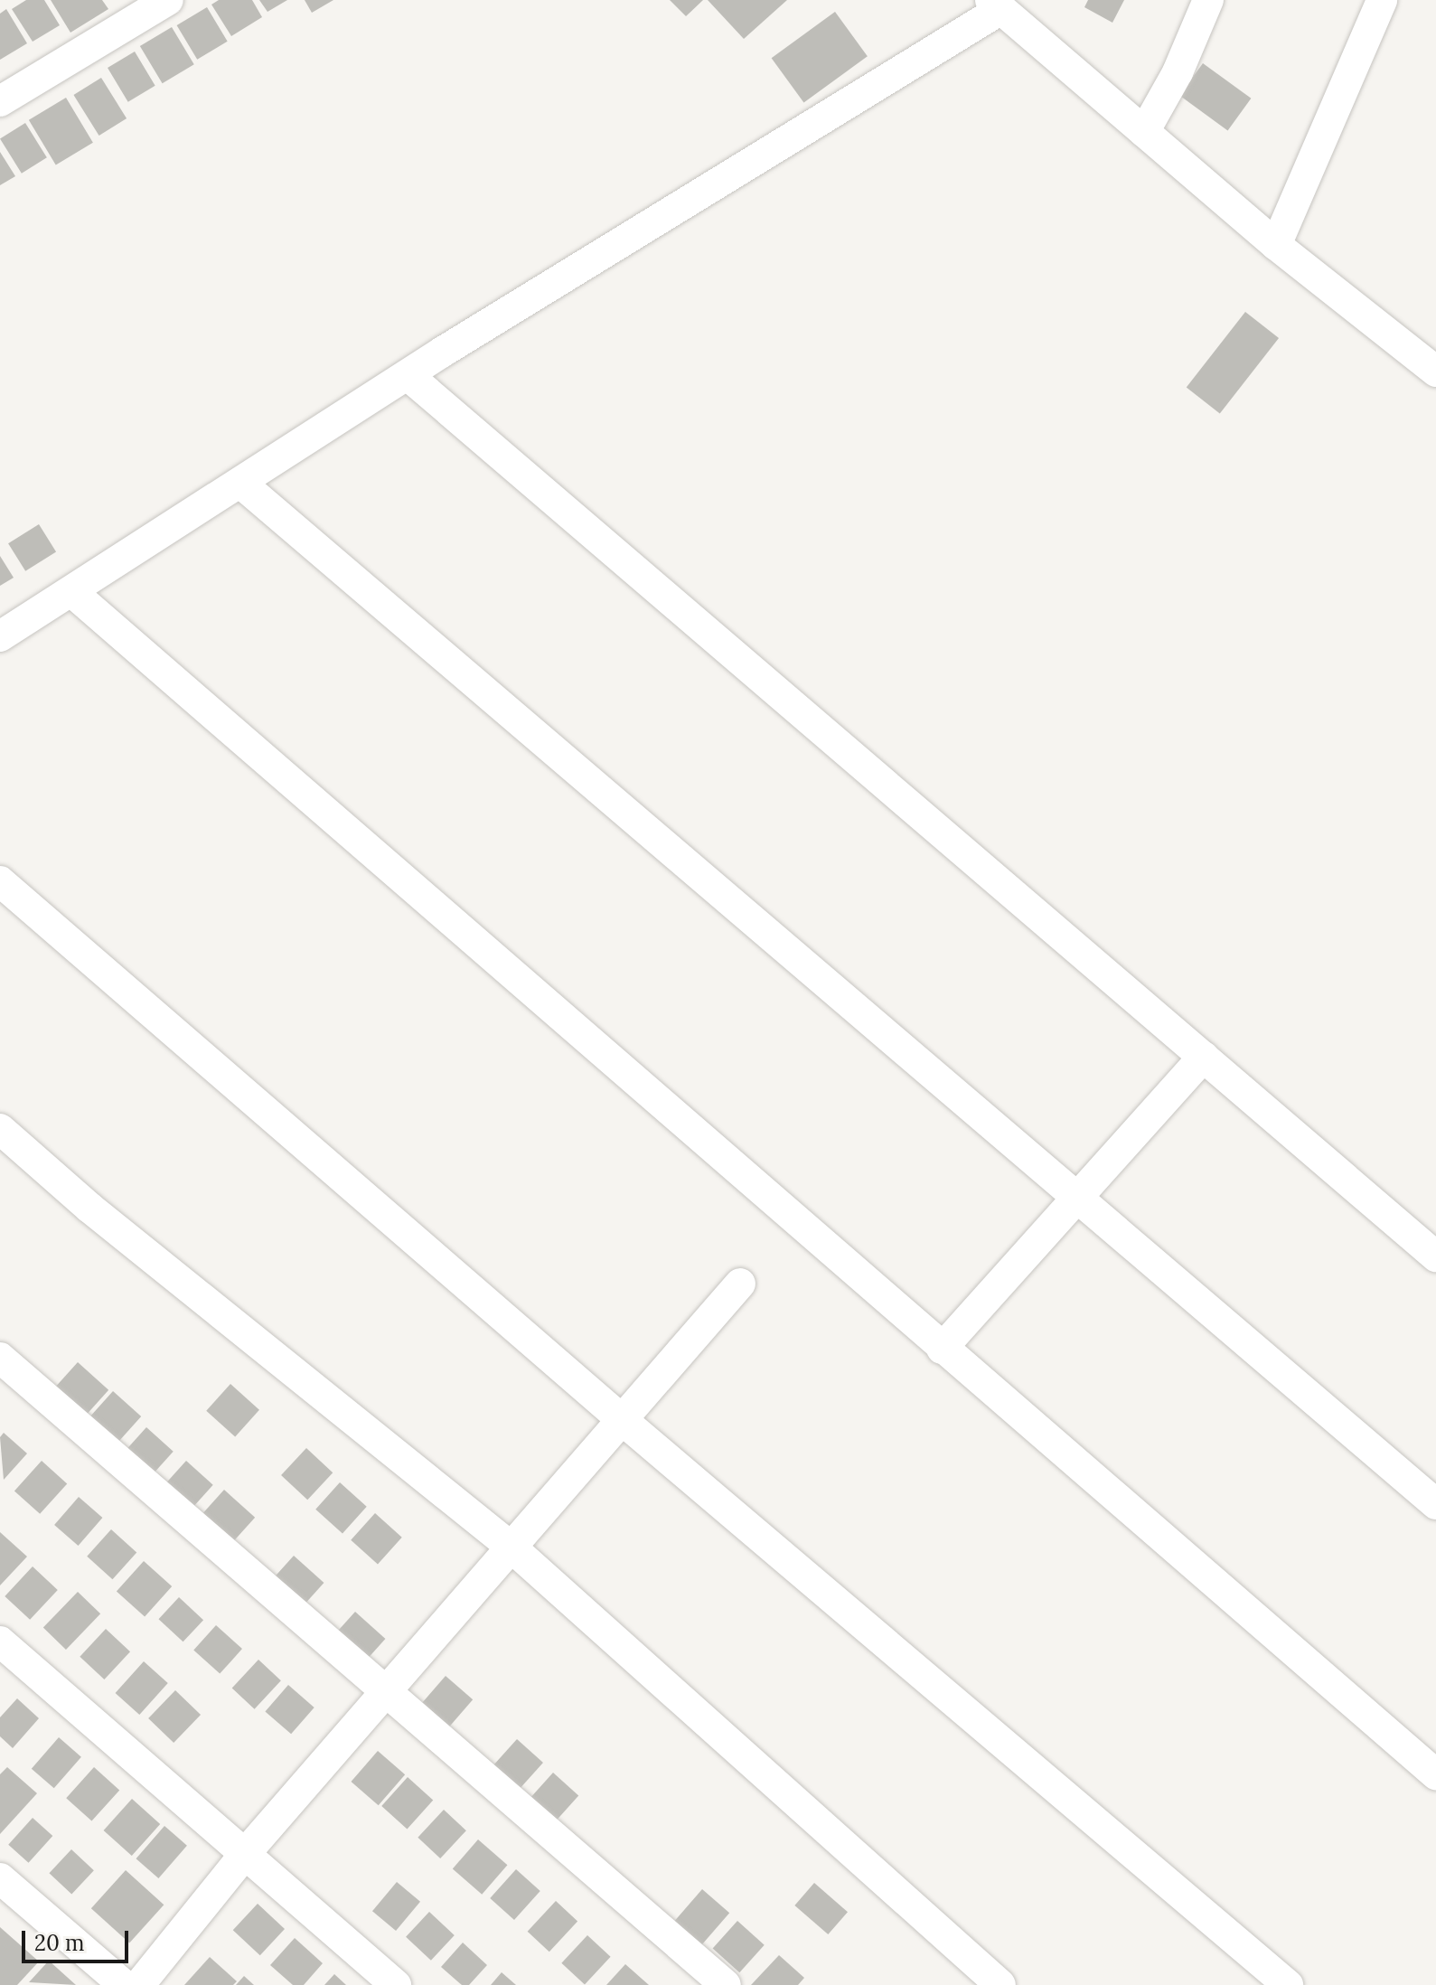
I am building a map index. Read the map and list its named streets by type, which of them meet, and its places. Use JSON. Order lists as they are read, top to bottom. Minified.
{"scale_bar":"20 m"}
